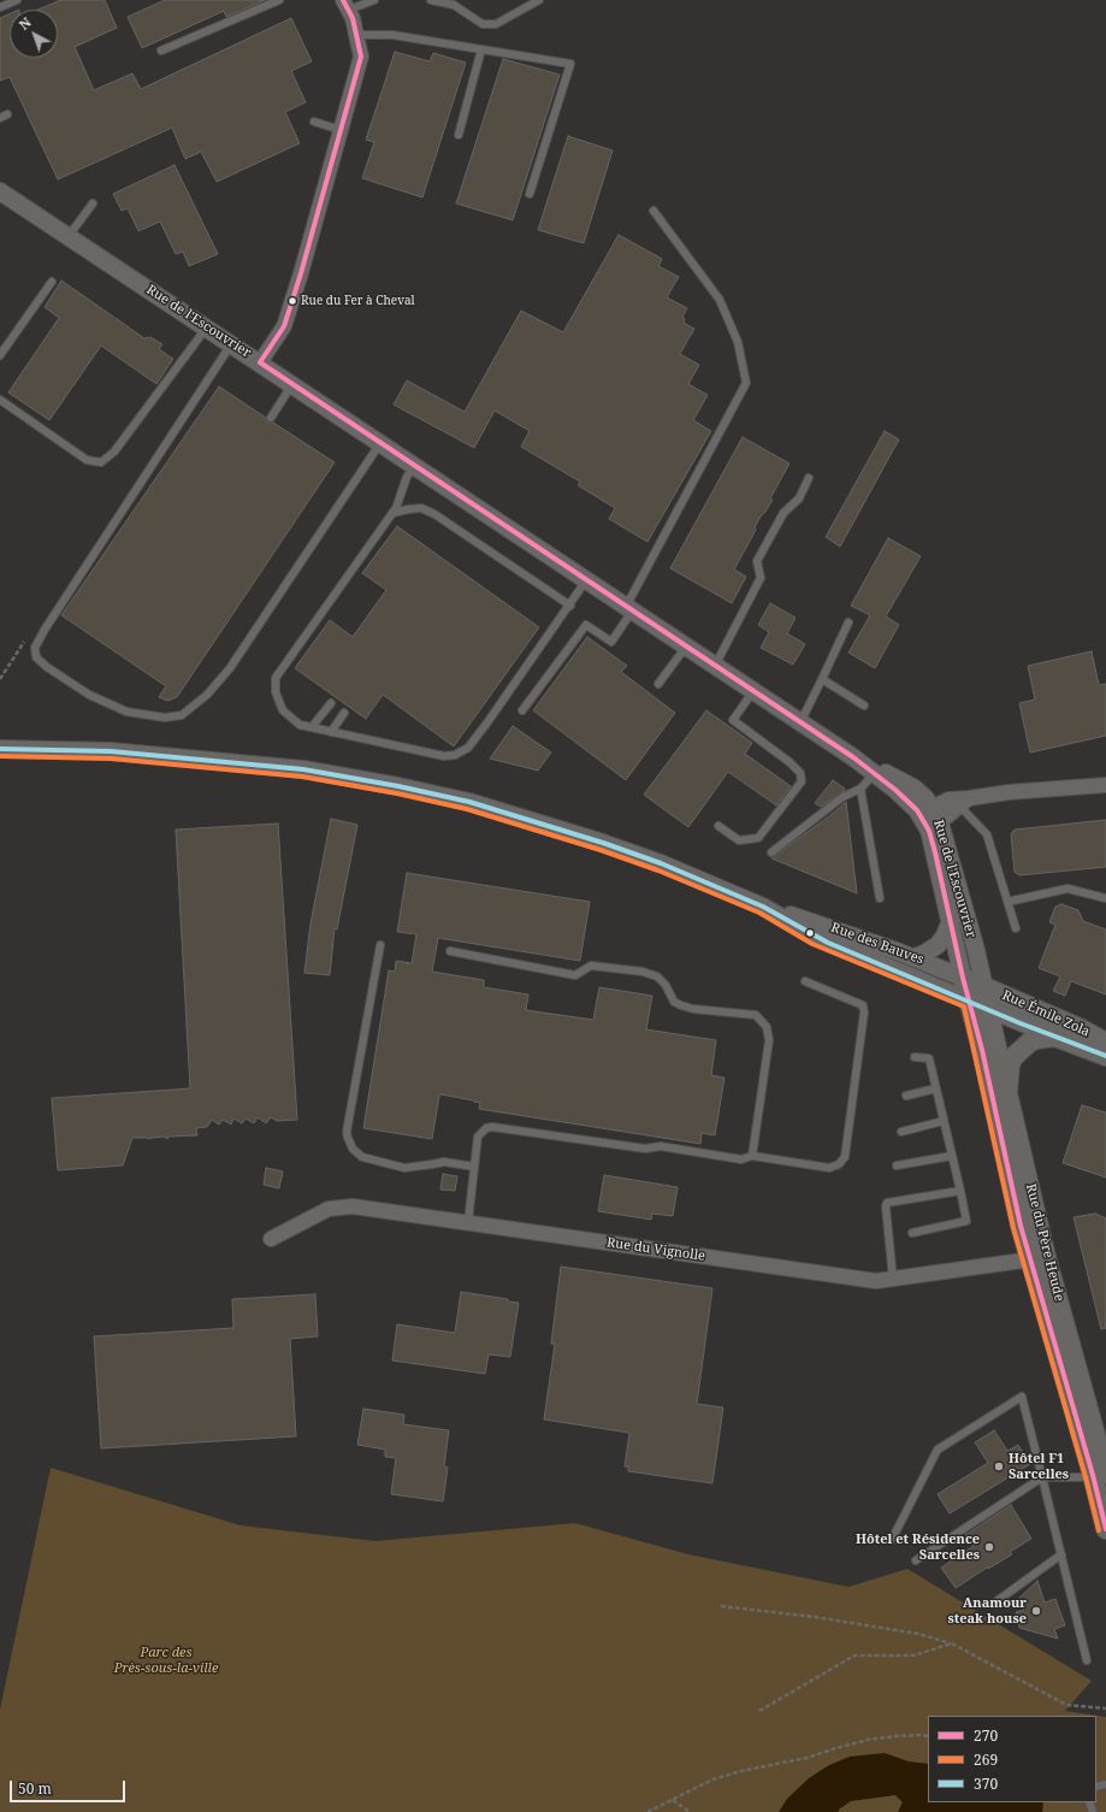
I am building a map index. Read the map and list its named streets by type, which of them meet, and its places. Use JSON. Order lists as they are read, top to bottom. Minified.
{"streets":{"main road":["Rue Émile Zola","Rue du Père Heude"],"street":["Rue de l'Escouvrier","Rue des Bauves","Rue du Vignolle"]},"crossings":[["Rue de l'Escouvrier","Rue des Bauves"],["Rue de l'Escouvrier","Rue Émile Zola"],["Rue des Bauves","Rue Émile Zola"],["Rue des Bauves","Rue du Père Heude"],["Rue Émile Zola","Rue du Père Heude"],["Rue du Père Heude","Rue du Vignolle"]],"parks":["Parc des Près-sous-la-ville"],"places":["Rue du Fer à Cheval","Hôtel F1 Sarcelles","Hôtel et Résidence Sarcelles","Anamour steak house"],"lines":["transit line 270","transit line 370","transit line 269"],"legend":["270","269","370"],"scale_bar":"50 m","north":"top left"}
